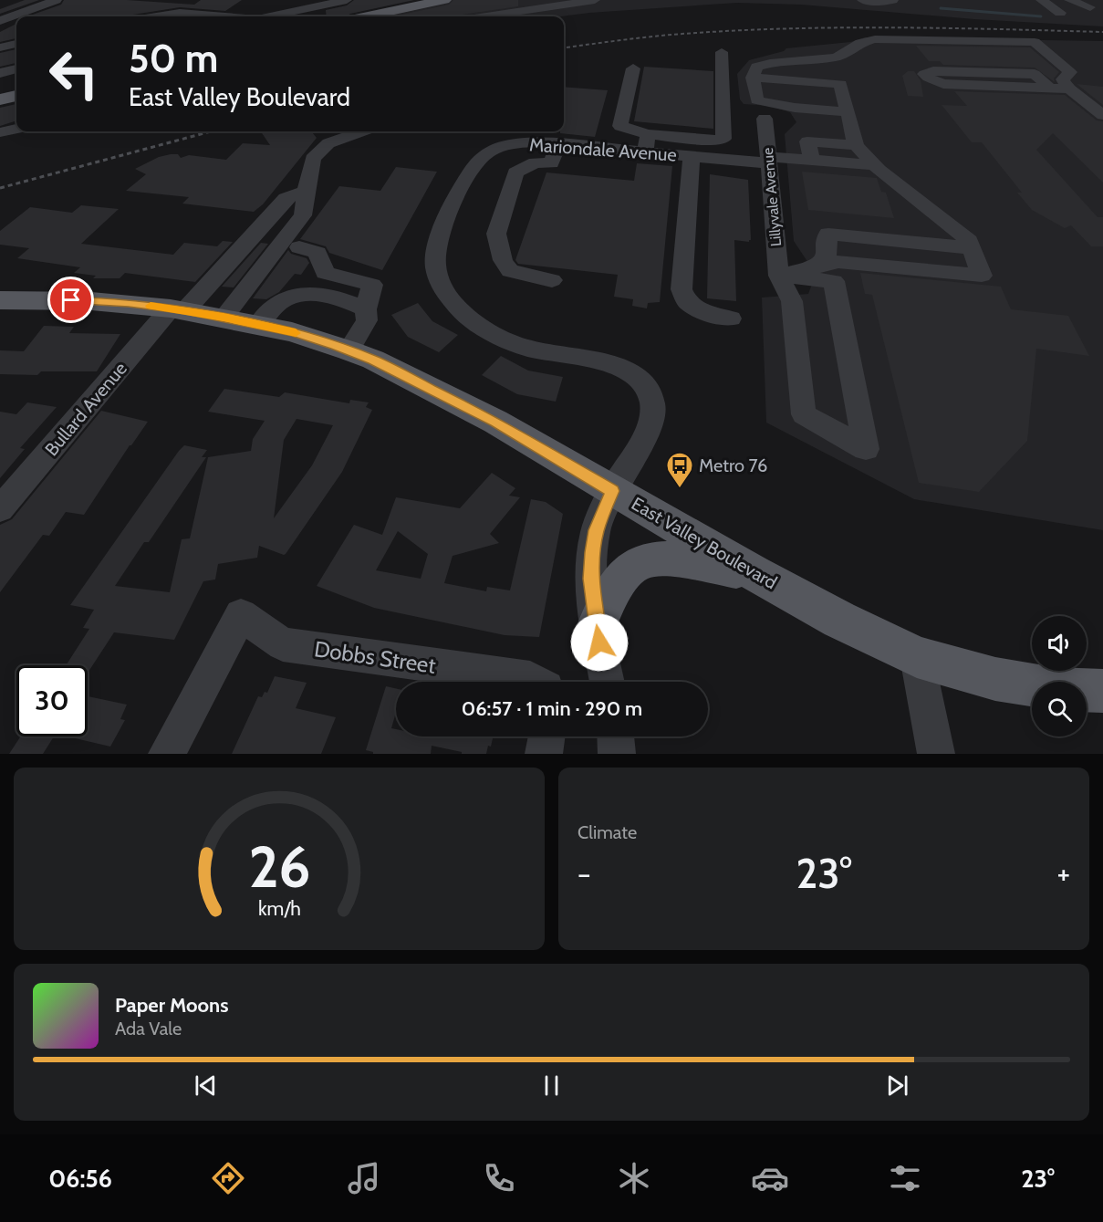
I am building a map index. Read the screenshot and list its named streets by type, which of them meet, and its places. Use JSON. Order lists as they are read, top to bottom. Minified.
{"streets":{"main road":["East Valley Boulevard"],"street":["Mariondale Avenue","Lillyvale Avenue","Bullard Avenue","Dobbs Street"]},"crossings":[["Mariondale Avenue","Lillyvale Avenue"],["Mariondale Avenue","East Valley Boulevard"],["Bullard Avenue","East Valley Boulevard"]],"places":{"bus stop":["Metro 76"]},"page":{"turn":["50 m","East Valley Boulevard"],"limit":"30","trip":"06:57 · 1 min · 290 m","tile":"Climate","heat":["−","23°","+"],"song":["Paper Moons","Ada Vale"],"tabs":["06:56","23°"],"gauge":["26","km/h"]}}
